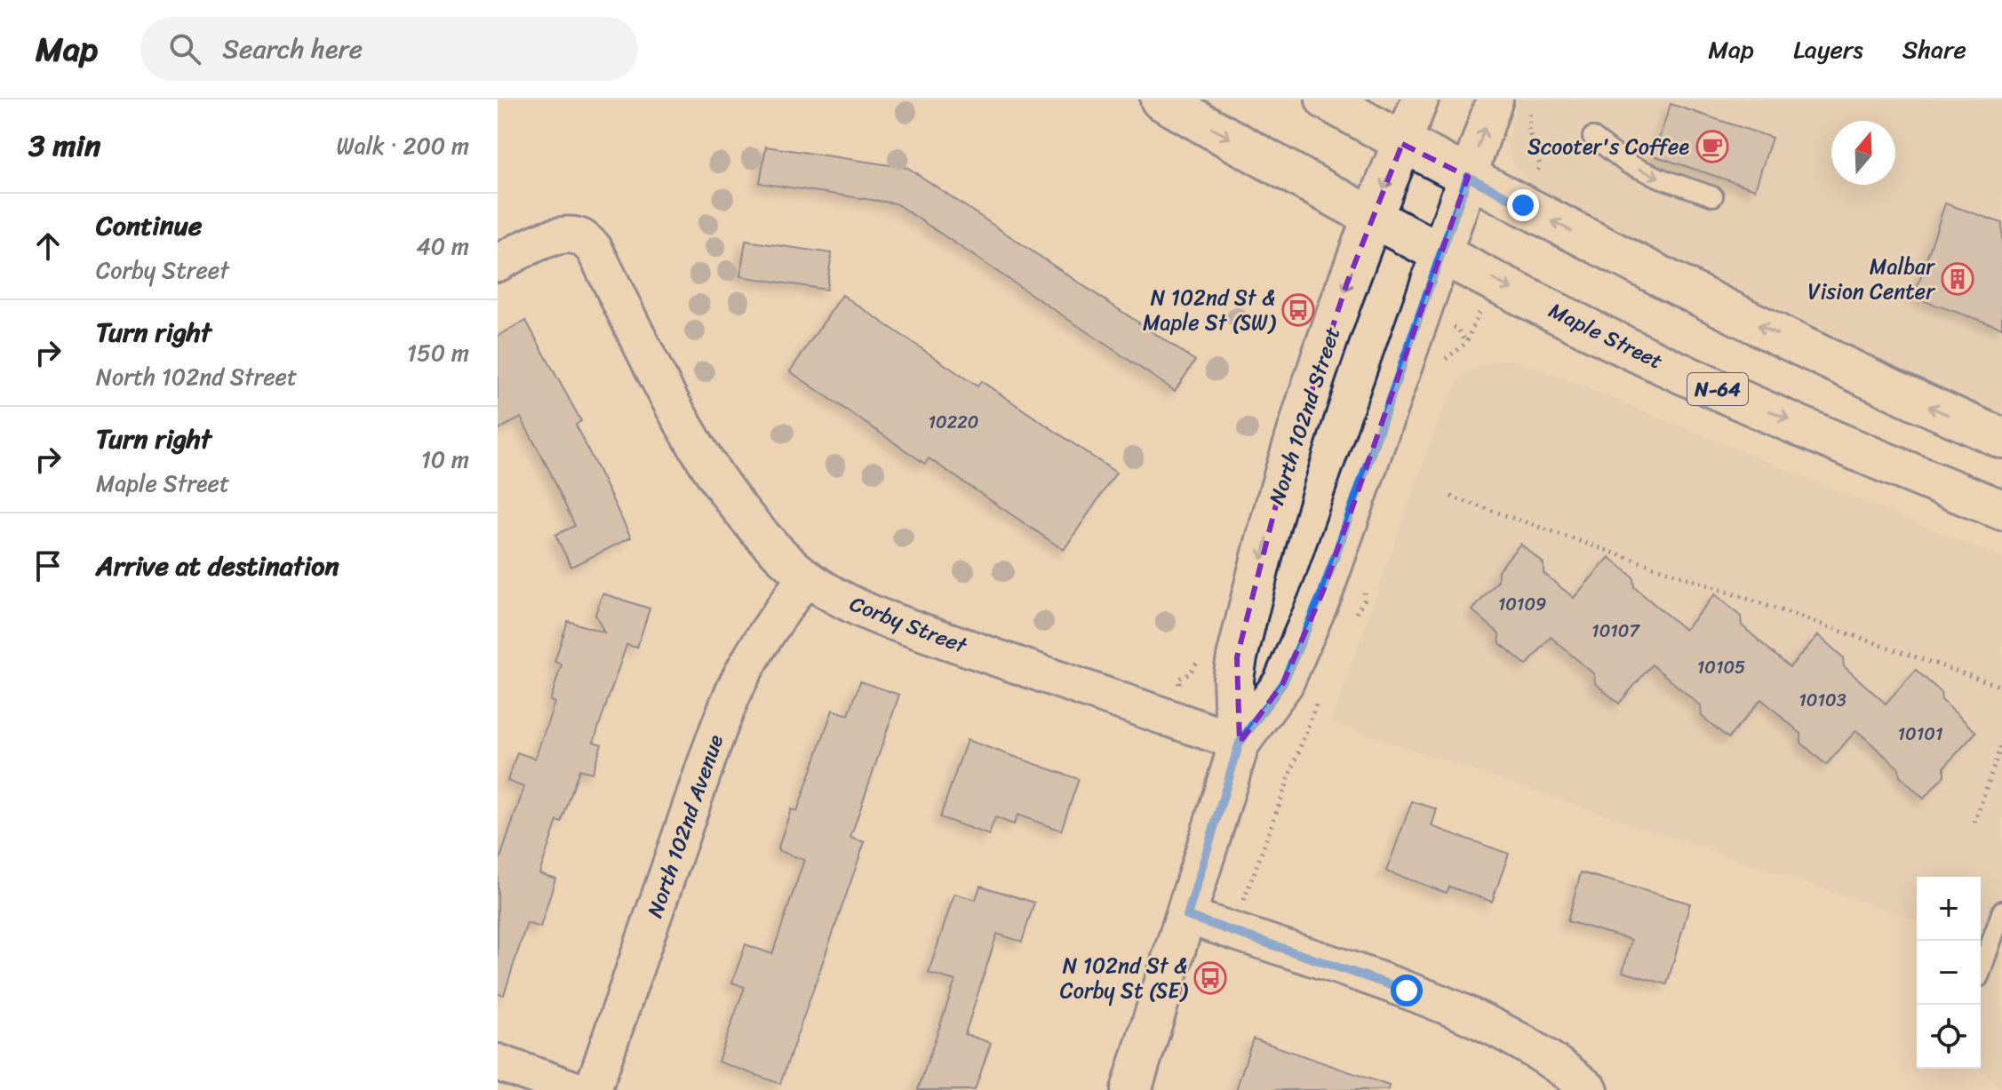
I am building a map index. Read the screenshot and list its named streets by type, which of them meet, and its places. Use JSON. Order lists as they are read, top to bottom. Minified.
{"streets":{"main road":["Maple Street","N-64","North 102nd Street"],"street":["Corby Street","North 102nd Avenue"]},"crossings":[["Maple Street","N-64"],["Maple Street","North 102nd Street"],["N-64","North 102nd Street"],["North 102nd Street","Corby Street"],["Corby Street","North 102nd Avenue"]],"places":{"cafe":["Scooter's Coffee"],"building":["Malbar Vision Center"],"bus stop":["N 102nd St & Maple St (SW)","N 102nd St & Corby St (SE)"]},"house_numbers":["10220","10109","10107","10105","10103","10101"],"north":"top","page":{"header":"Map","search":"Search here","nav":["Map","Layers","Share"],"heading":["3 min","Walk · 200 m"],"list":[["Continue","Corby Street","40 m"],["Turn right","North 102nd Street","150 m"],["Turn right","Maple Street","10 m"],"Arrive at destination"],"map_buttons":["+","−"]}}
